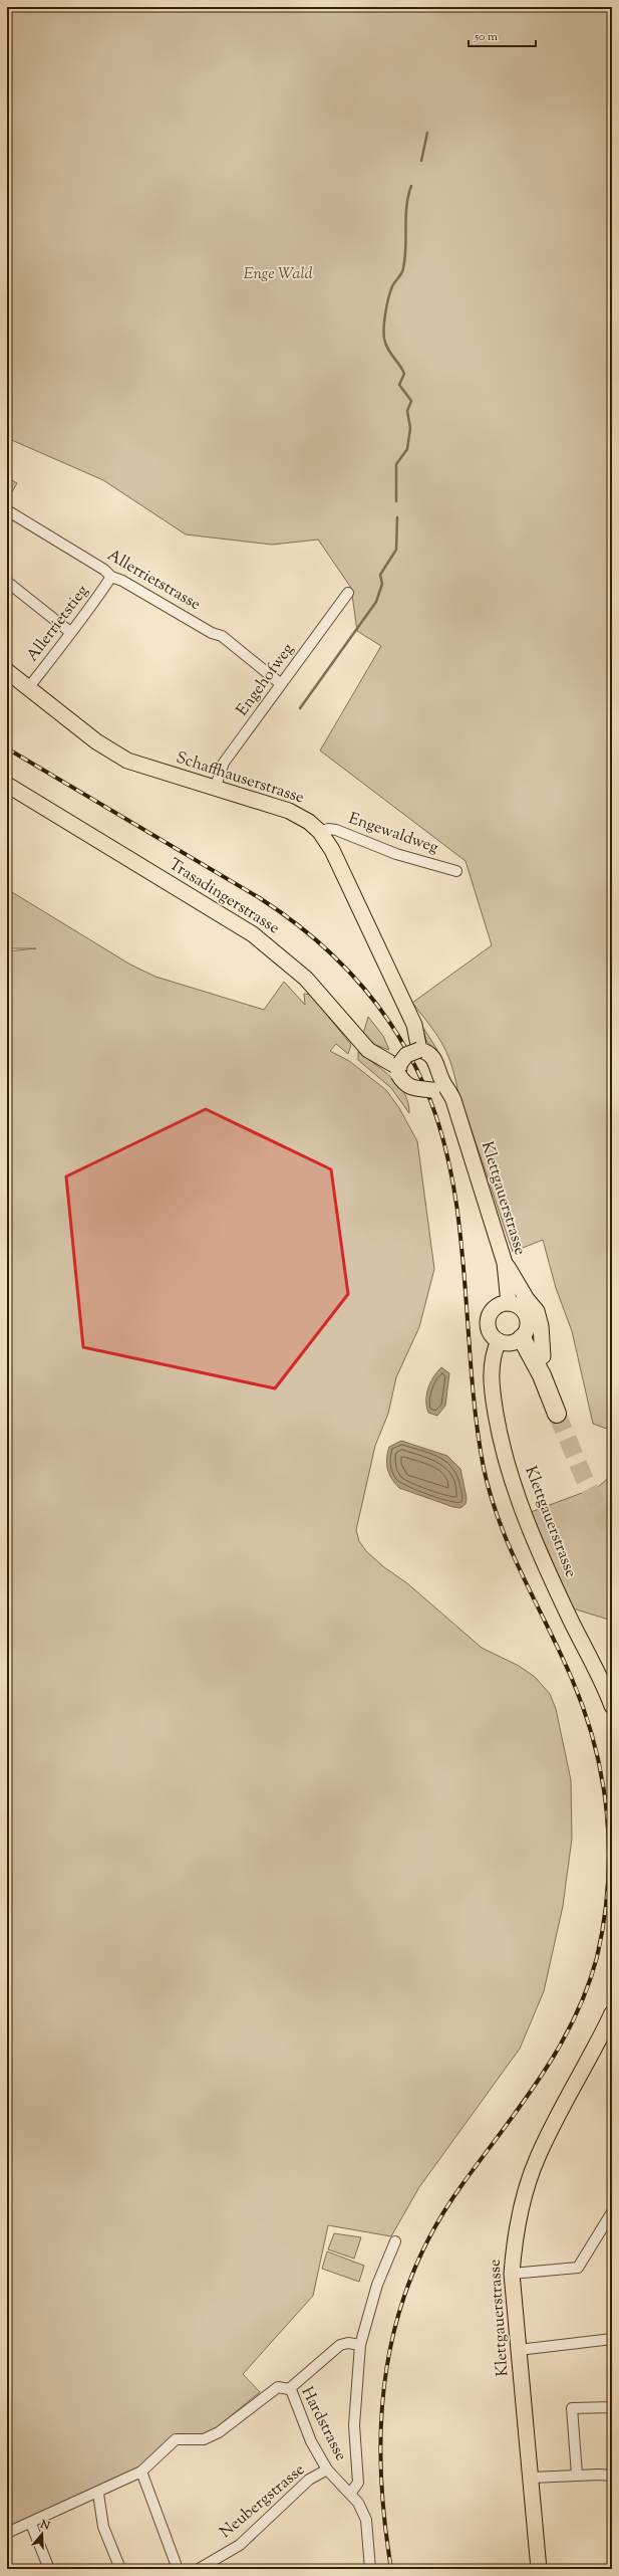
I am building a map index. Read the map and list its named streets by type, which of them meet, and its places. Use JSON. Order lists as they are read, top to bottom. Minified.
{"streets":{"main road":["Schaffhauserstrasse","Trasadingerstrasse","Klettgauerstrasse"],"street":["Allerrietstrasse","Allerrietstieg","Engehofweg","Engewaldweg","Hardstrasse","Neubergstrasse"]},"crossings":[["Allerrietstrasse","Allerrietstieg"],["Allerrietstrasse","Engehofweg"],["Allerrietstieg","Schaffhauserstrasse"],["Engehofweg","Schaffhauserstrasse"],["Schaffhauserstrasse","Engewaldweg"],["Schaffhauserstrasse","Klettgauerstrasse"],["Trasadingerstrasse","Klettgauerstrasse"],["Hardstrasse","Neubergstrasse"]],"parks":["Enge Wald"],"scale_bar":"50 m","north":"top"}
